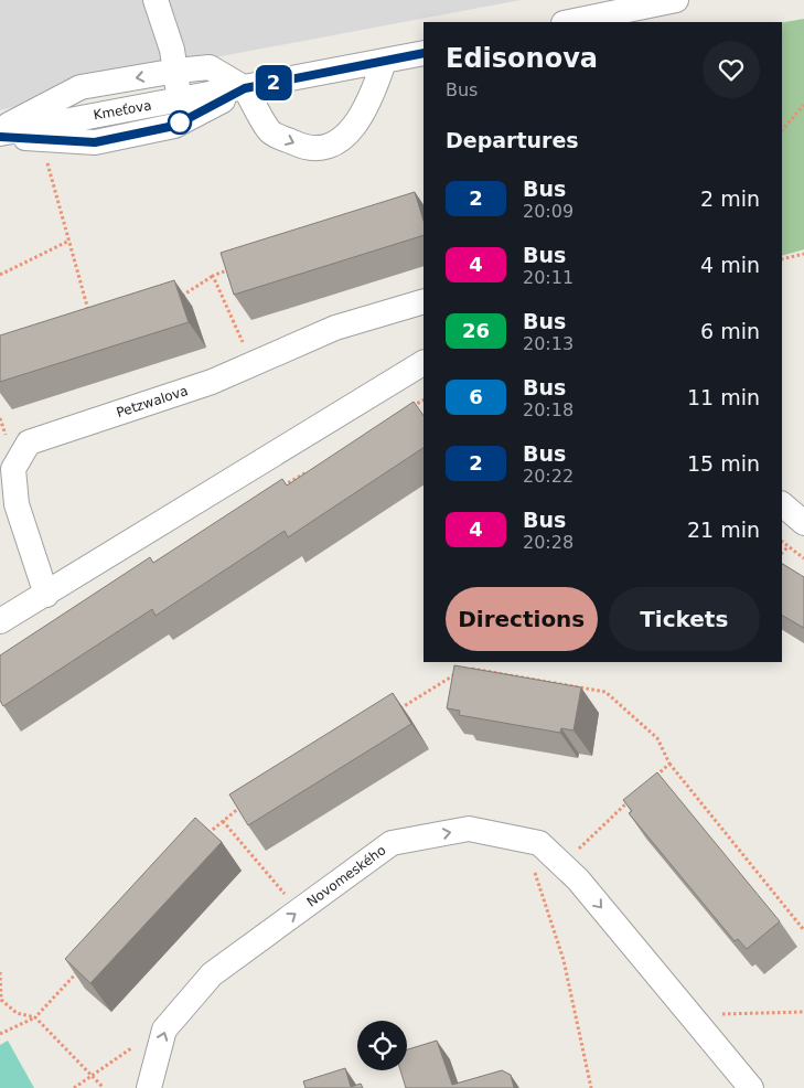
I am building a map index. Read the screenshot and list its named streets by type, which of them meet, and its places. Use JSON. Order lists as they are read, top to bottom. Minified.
{"streets":{"street":["Kmeťova","Petzwalova","Novomeského"]},"lines":["bus line 2"],"page":{"on_map":"2","heading":[["Edisonova","Bus"],"Departures"],"list":[{"mark":"2","name":"Bus","note":"20:09","value":"2 min"},{"mark":"4","name":"Bus","note":"20:11","value":"4 min"},{"mark":"26","name":"Bus","note":"20:13","value":"6 min"},{"mark":"6","name":"Bus","note":"20:18","value":"11 min"},{"mark":"2","name":"Bus","note":"20:22","value":"15 min"},{"mark":"4","name":"Bus","note":"20:28","value":"21 min"}],"buttons":["Directions","Tickets"]}}
